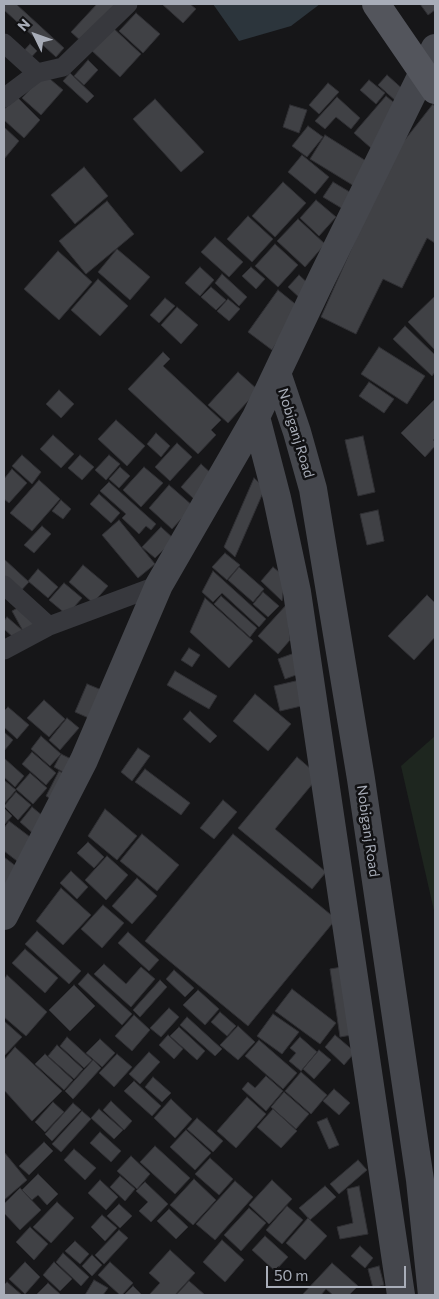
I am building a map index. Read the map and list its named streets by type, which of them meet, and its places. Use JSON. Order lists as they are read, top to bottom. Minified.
{"streets":{"main road":["Nobiganj Road"]},"scale_bar":"50 m","north":"top left"}
